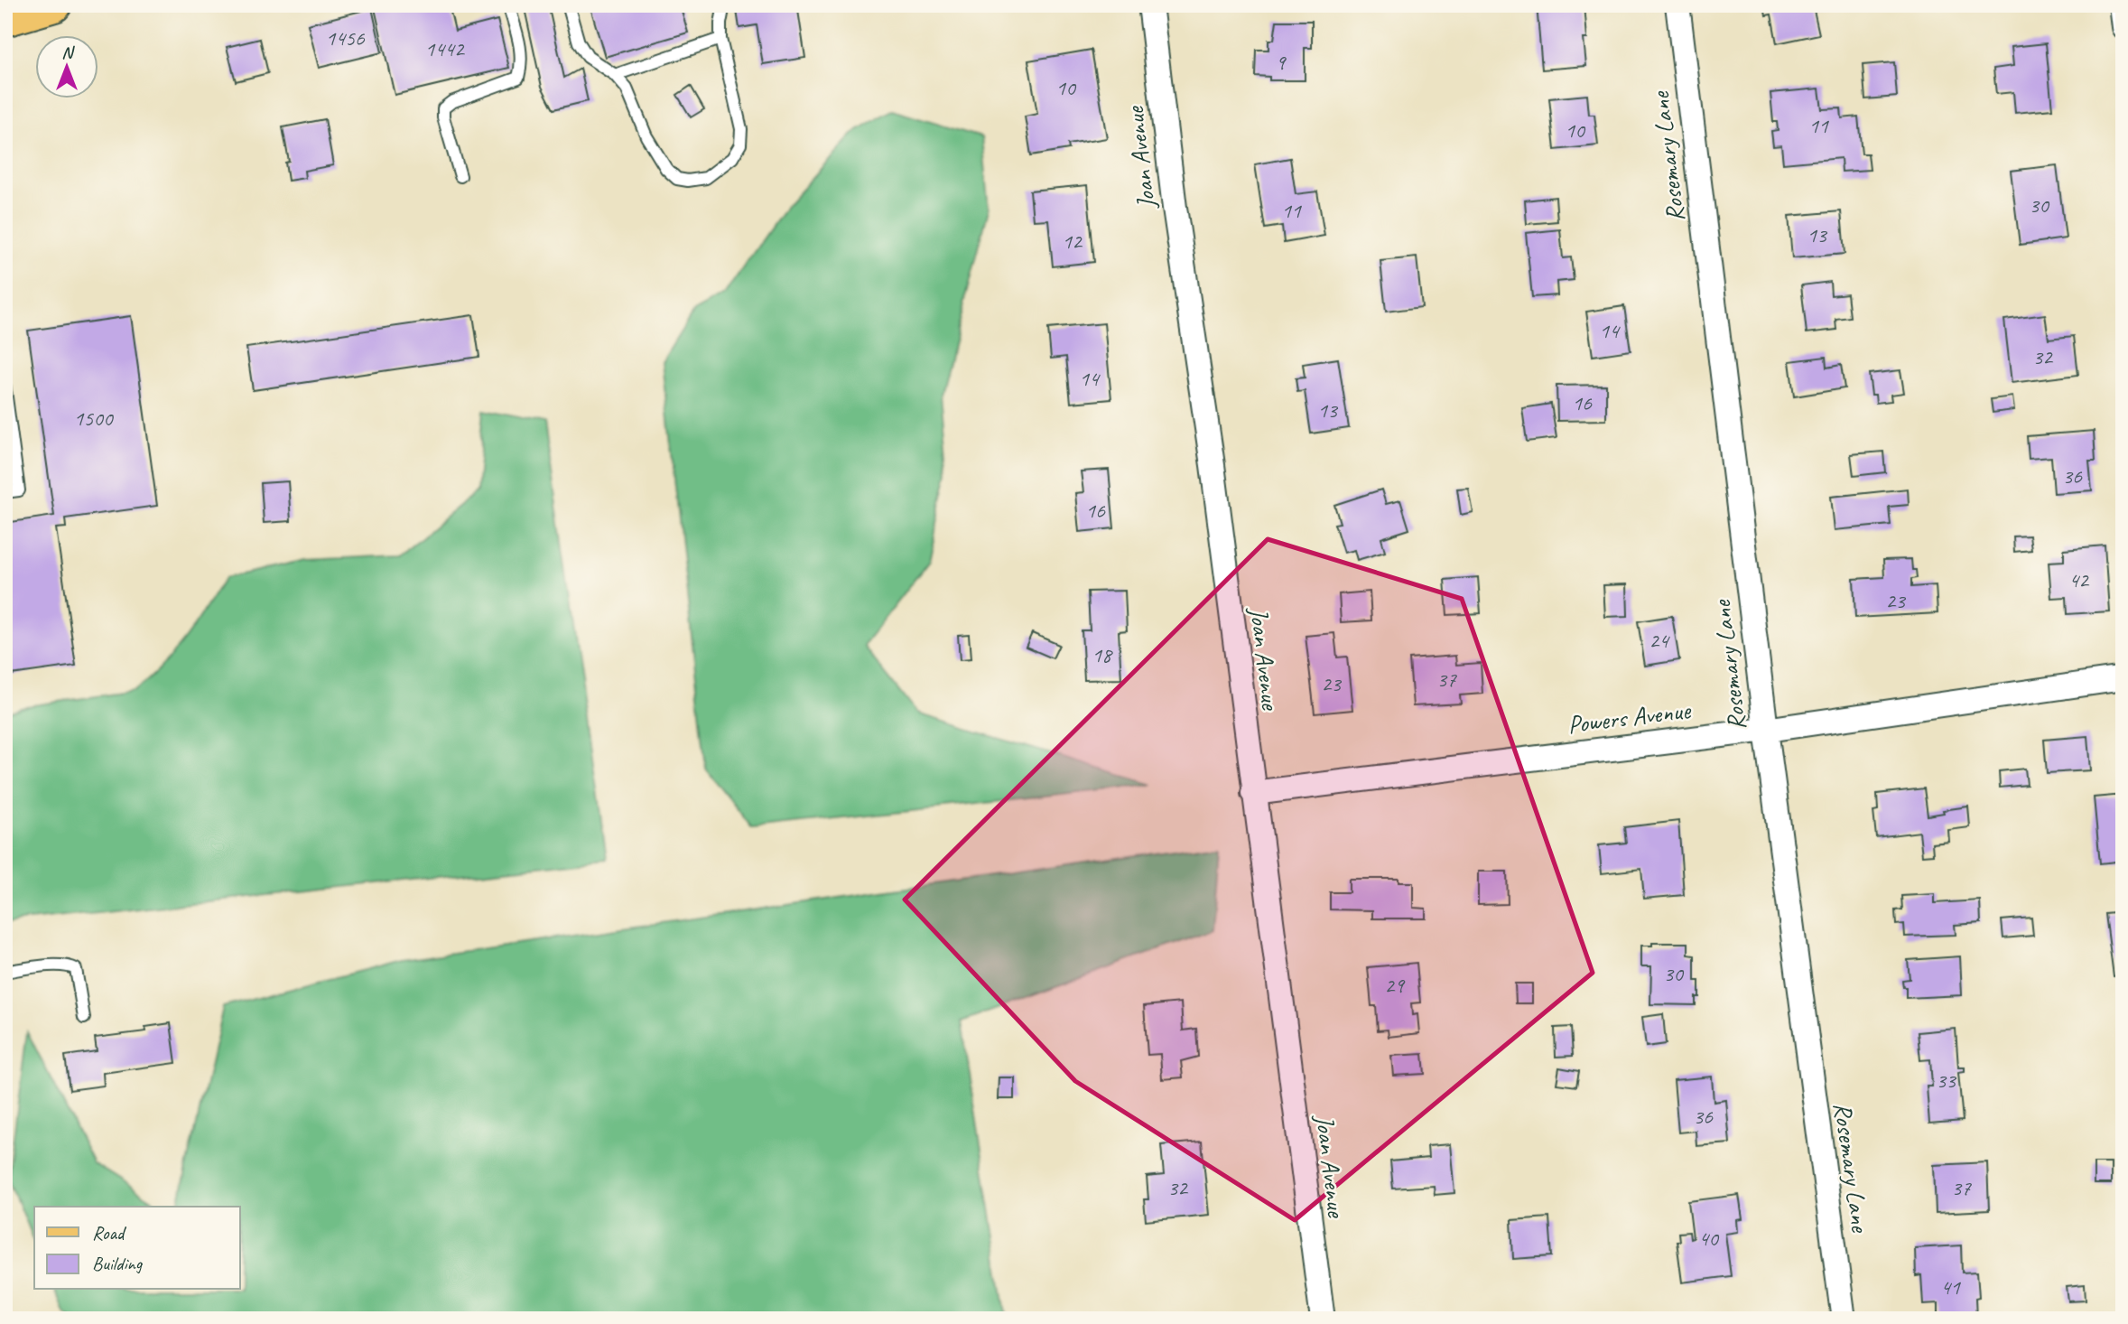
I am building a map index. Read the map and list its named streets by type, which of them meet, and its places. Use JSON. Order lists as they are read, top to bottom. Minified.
{"streets":{"street":["Rosemary Lane","Joan Avenue","Powers Avenue"]},"crossings":[["Rosemary Lane","Powers Avenue"],["Joan Avenue","Powers Avenue"]],"house_numbers":["1456","1442","9","10","11","10","30","11","13","12","14","32","14","16","13","1500","36","16","42","23","24","18","37","23","30","29","33","36","32","37","40","41"],"legend":["Road","Building"],"north":"top"}
